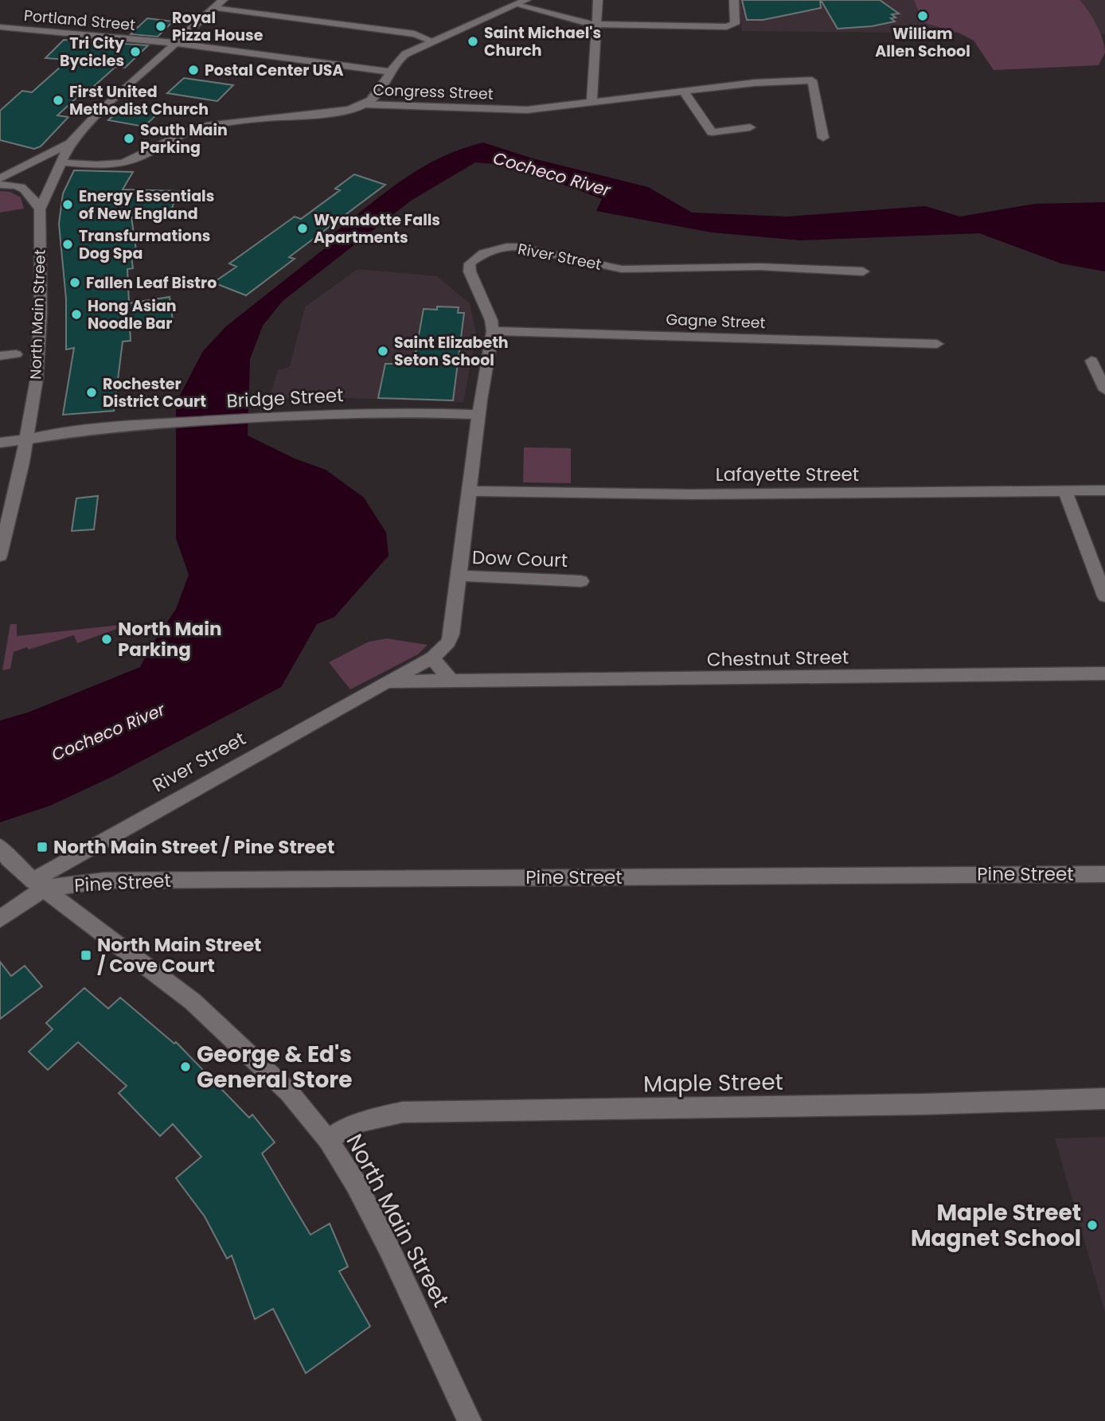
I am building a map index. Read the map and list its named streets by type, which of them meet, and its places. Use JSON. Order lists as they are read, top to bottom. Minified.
{"streets":{"street":["Portland Street","Congress Street","River Street","North Main Street","Gagne Street","Bridge Street","Lafayette Street","Dow Court","Chestnut Street","Pine Street","Maple Street"]},"crossings":[["Congress Street","North Main Street"],["River Street","North Main Street"],["River Street","Gagne Street"],["River Street","Bridge Street"],["River Street","Lafayette Street"],["River Street","Dow Court"],["River Street","Chestnut Street"],["River Street","Pine Street"],["North Main Street","Bridge Street"],["North Main Street","Pine Street"],["North Main Street","Maple Street"]],"water":["Cocheco River"],"places":{"other":["William Allen School","Royal Pizza House","Saint Michael's Church","Tri City Bycicles","Postal Center USA","First United Methodist Church","South Main Parking","Energy Essentials of New England","Wyandotte Falls Apartments","Transfurmations Dog Spa","Fallen Leaf Bistro","Hong Asian Noodle Bar","Saint Elizabeth Seton School","Rochester District Court","North Main Parking","George & Ed's General Store","Maple Street Magnet School"],"transit":["North Main Street / Pine Street","North Main Street / Cove Court"]}}
